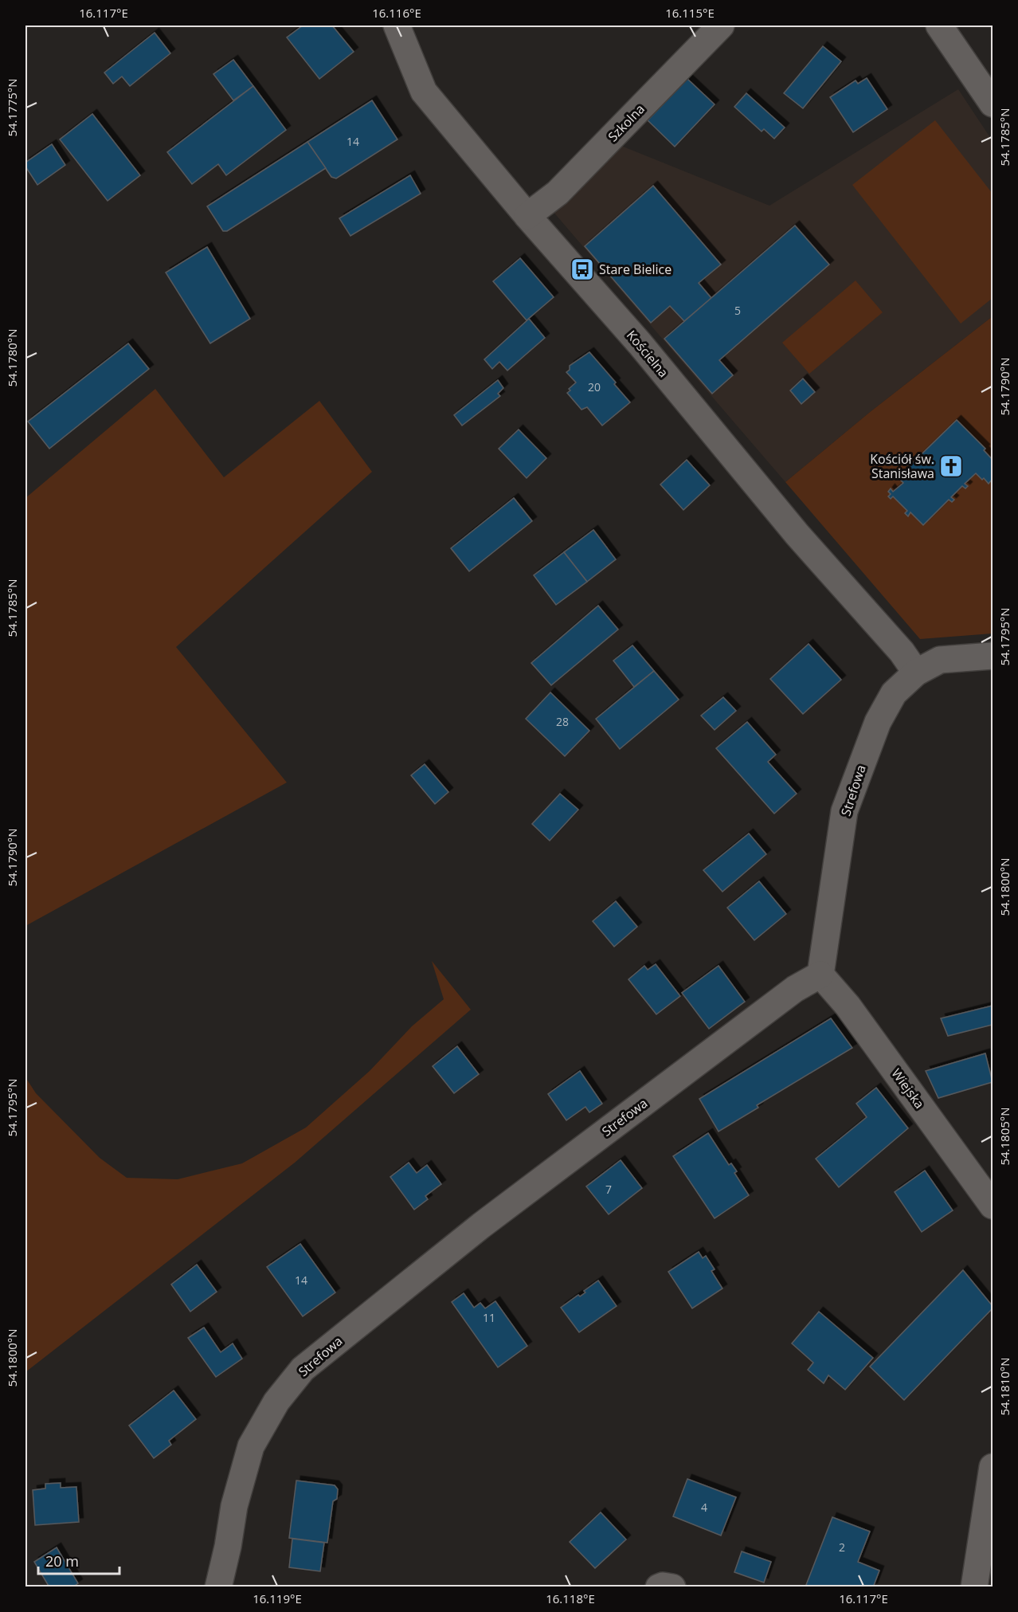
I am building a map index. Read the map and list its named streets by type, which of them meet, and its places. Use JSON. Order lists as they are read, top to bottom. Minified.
{"streets":{"street":["Szkolna","Kościelna","Strefowa","Wiejska"]},"crossings":[["Szkolna","Kościelna"],["Kościelna","Strefowa"],["Strefowa","Wiejska"]],"places":{"bus stop":["Stare Bielice"],"church":["Kościół św. Stanisława"]},"house_numbers":["14","5","20","28","7","14","11","4","2"],"scale_bar":"20 m","coordinates":["16.117°E","16.116°E","16.115°E","54.1775°N","54.1785°N","54.1780°N","54.1790°N","54.1795°N","54.1800°N","54.1805°N","54.1810°N","16.119°E","16.118°E"]}
